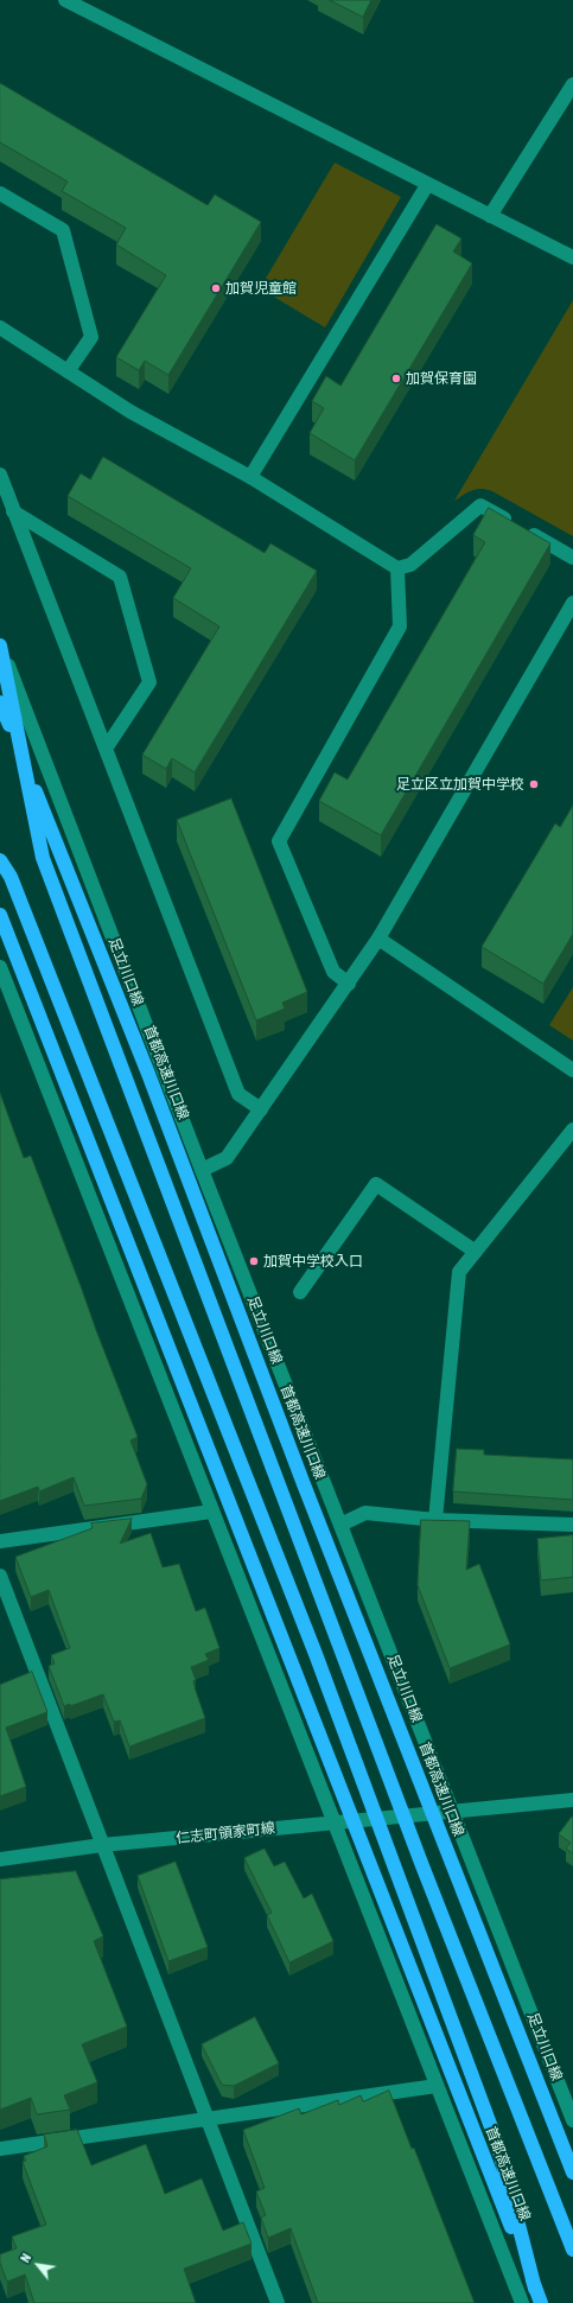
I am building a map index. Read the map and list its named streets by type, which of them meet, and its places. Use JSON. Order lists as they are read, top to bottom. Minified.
{"streets":{"highway":["首都高速川口線"],"street":["足立川口線","仁志町領家町線"]},"crossings":[["足立川口線","仁志町領家町線"]],"places":["加賀児童館","加賀保育園","足立区立加賀中学校","加賀中学校入口"],"north":"top left"}
